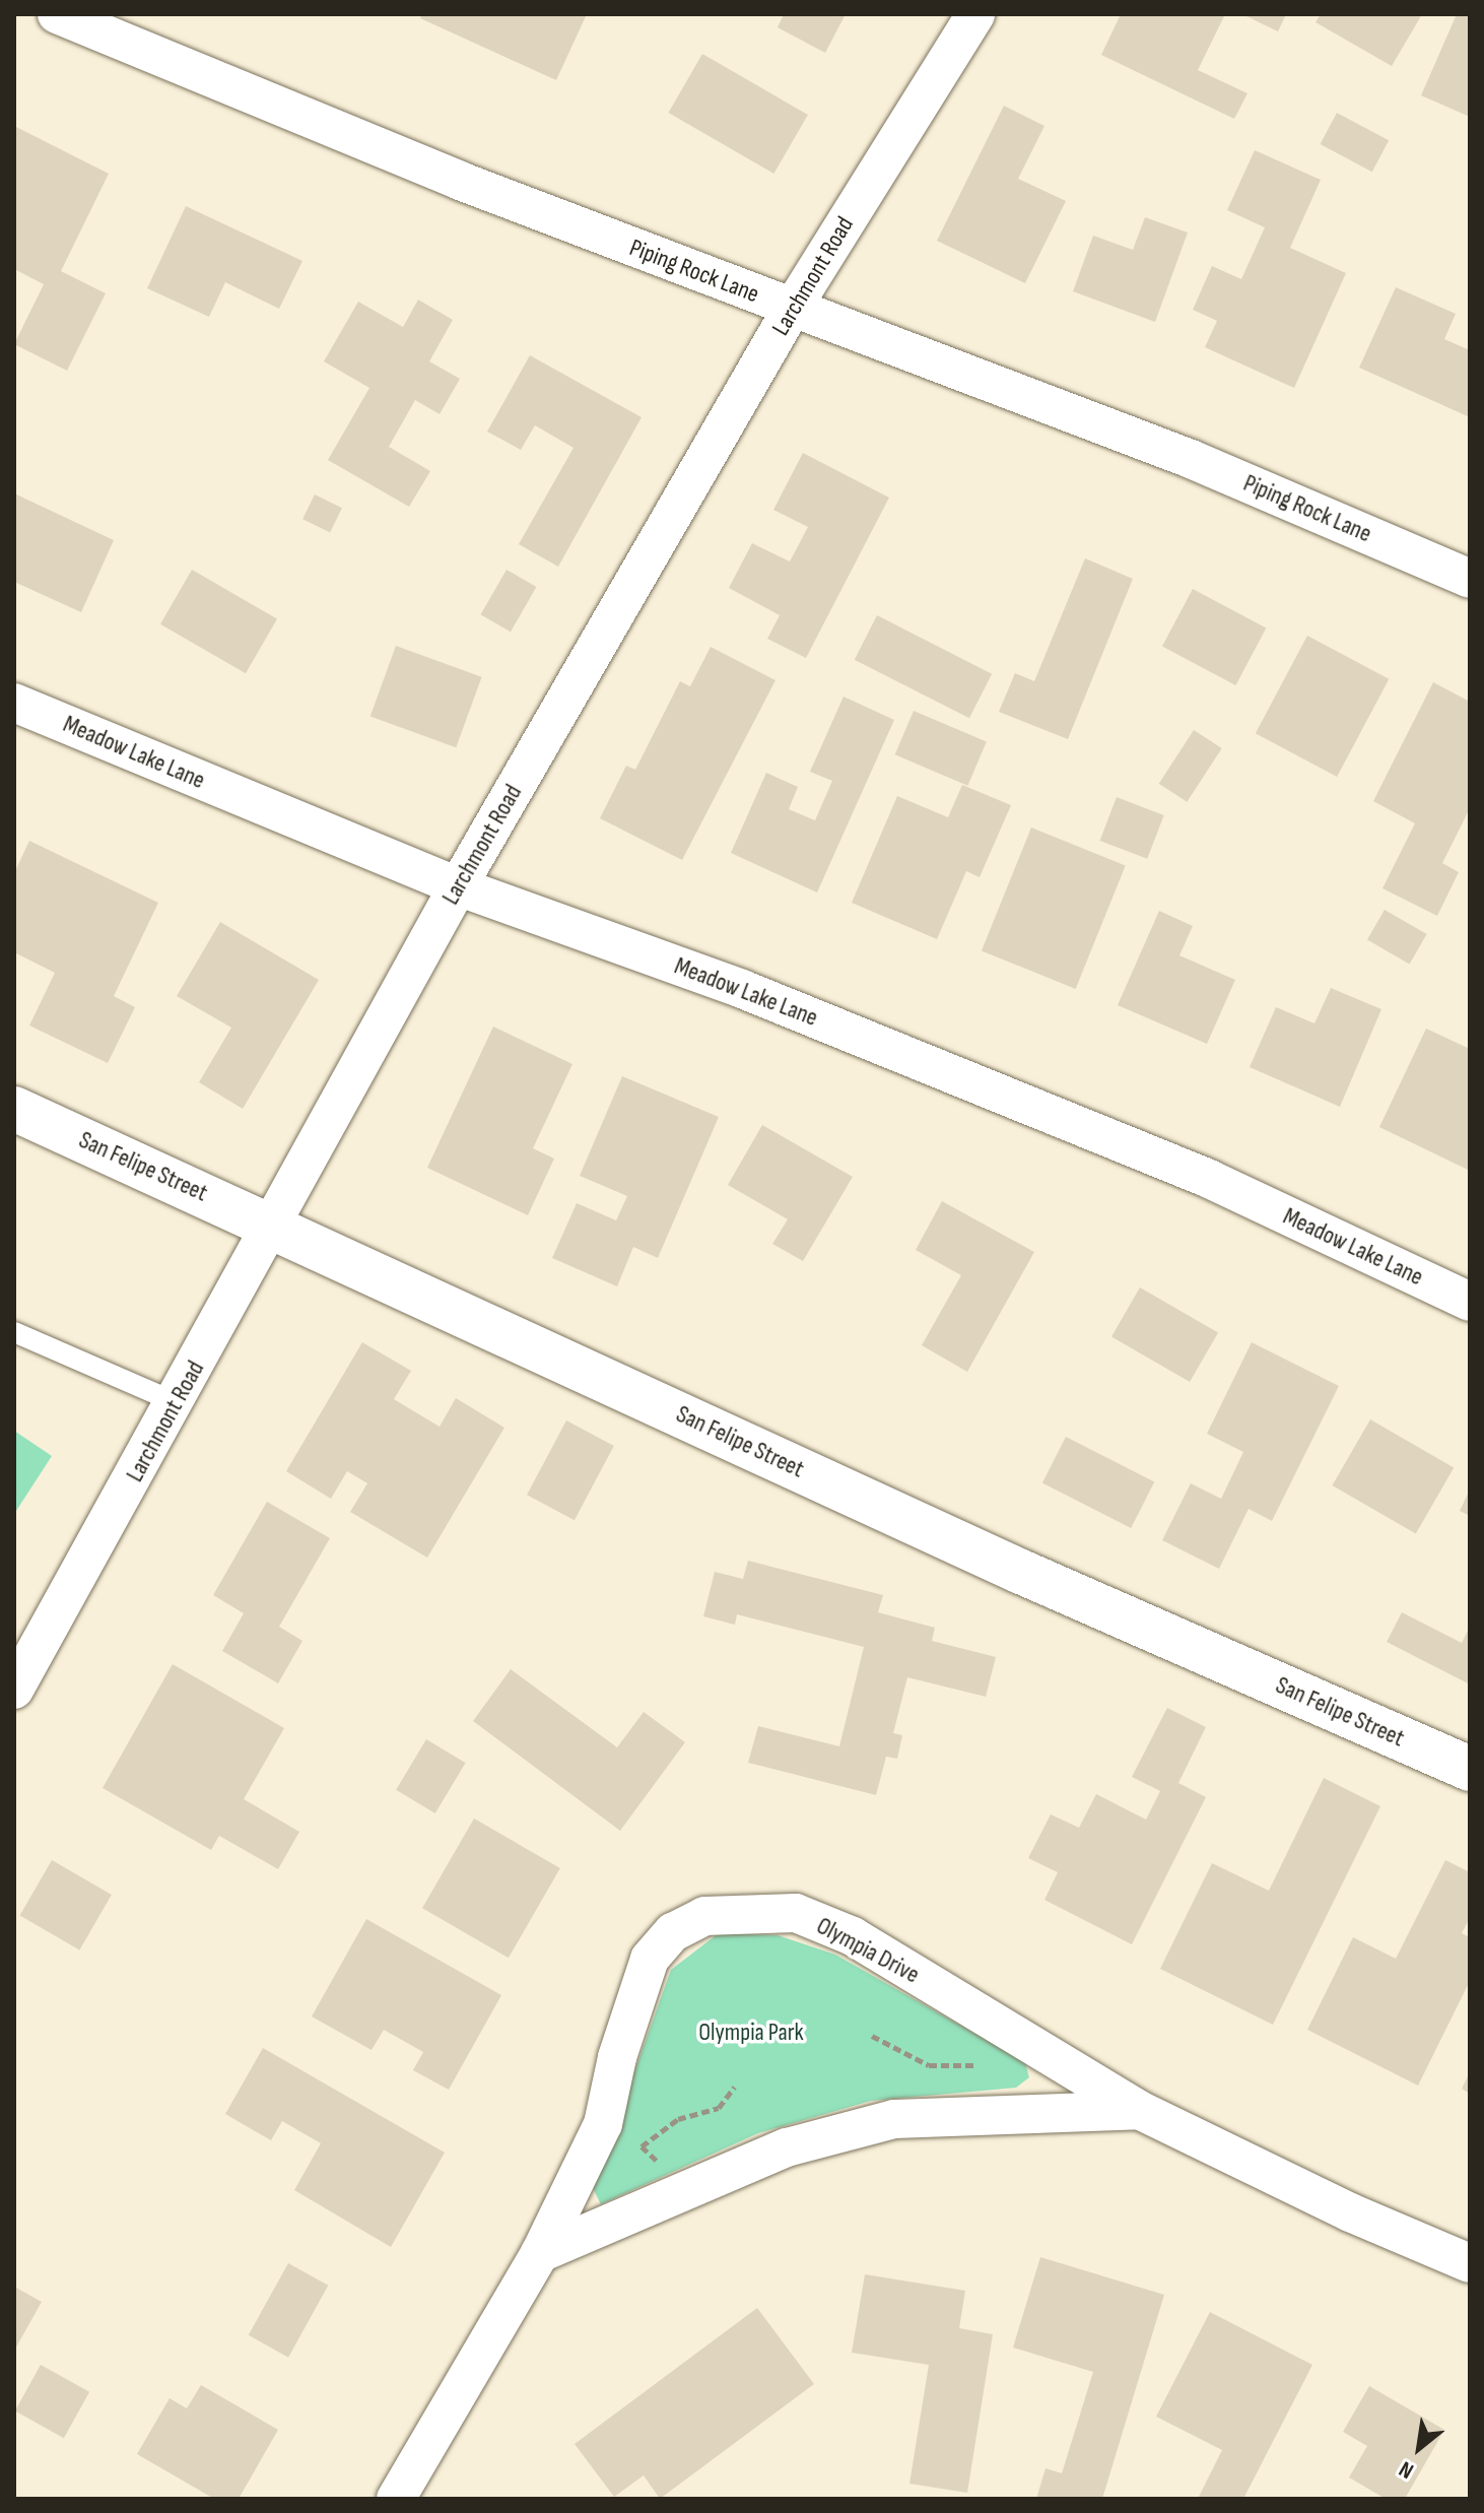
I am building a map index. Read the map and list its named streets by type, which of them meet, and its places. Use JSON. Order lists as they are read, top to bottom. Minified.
{"streets":{"main road":["San Felipe Street"],"street":["Piping Rock Lane","Larchmont Road","Meadow Lake Lane","Olympia Drive"]},"crossings":[["Piping Rock Lane","Larchmont Road"],["Larchmont Road","Meadow Lake Lane"],["Larchmont Road","San Felipe Street"]],"parks":["Olympia Park"],"north":"bottom left"}
